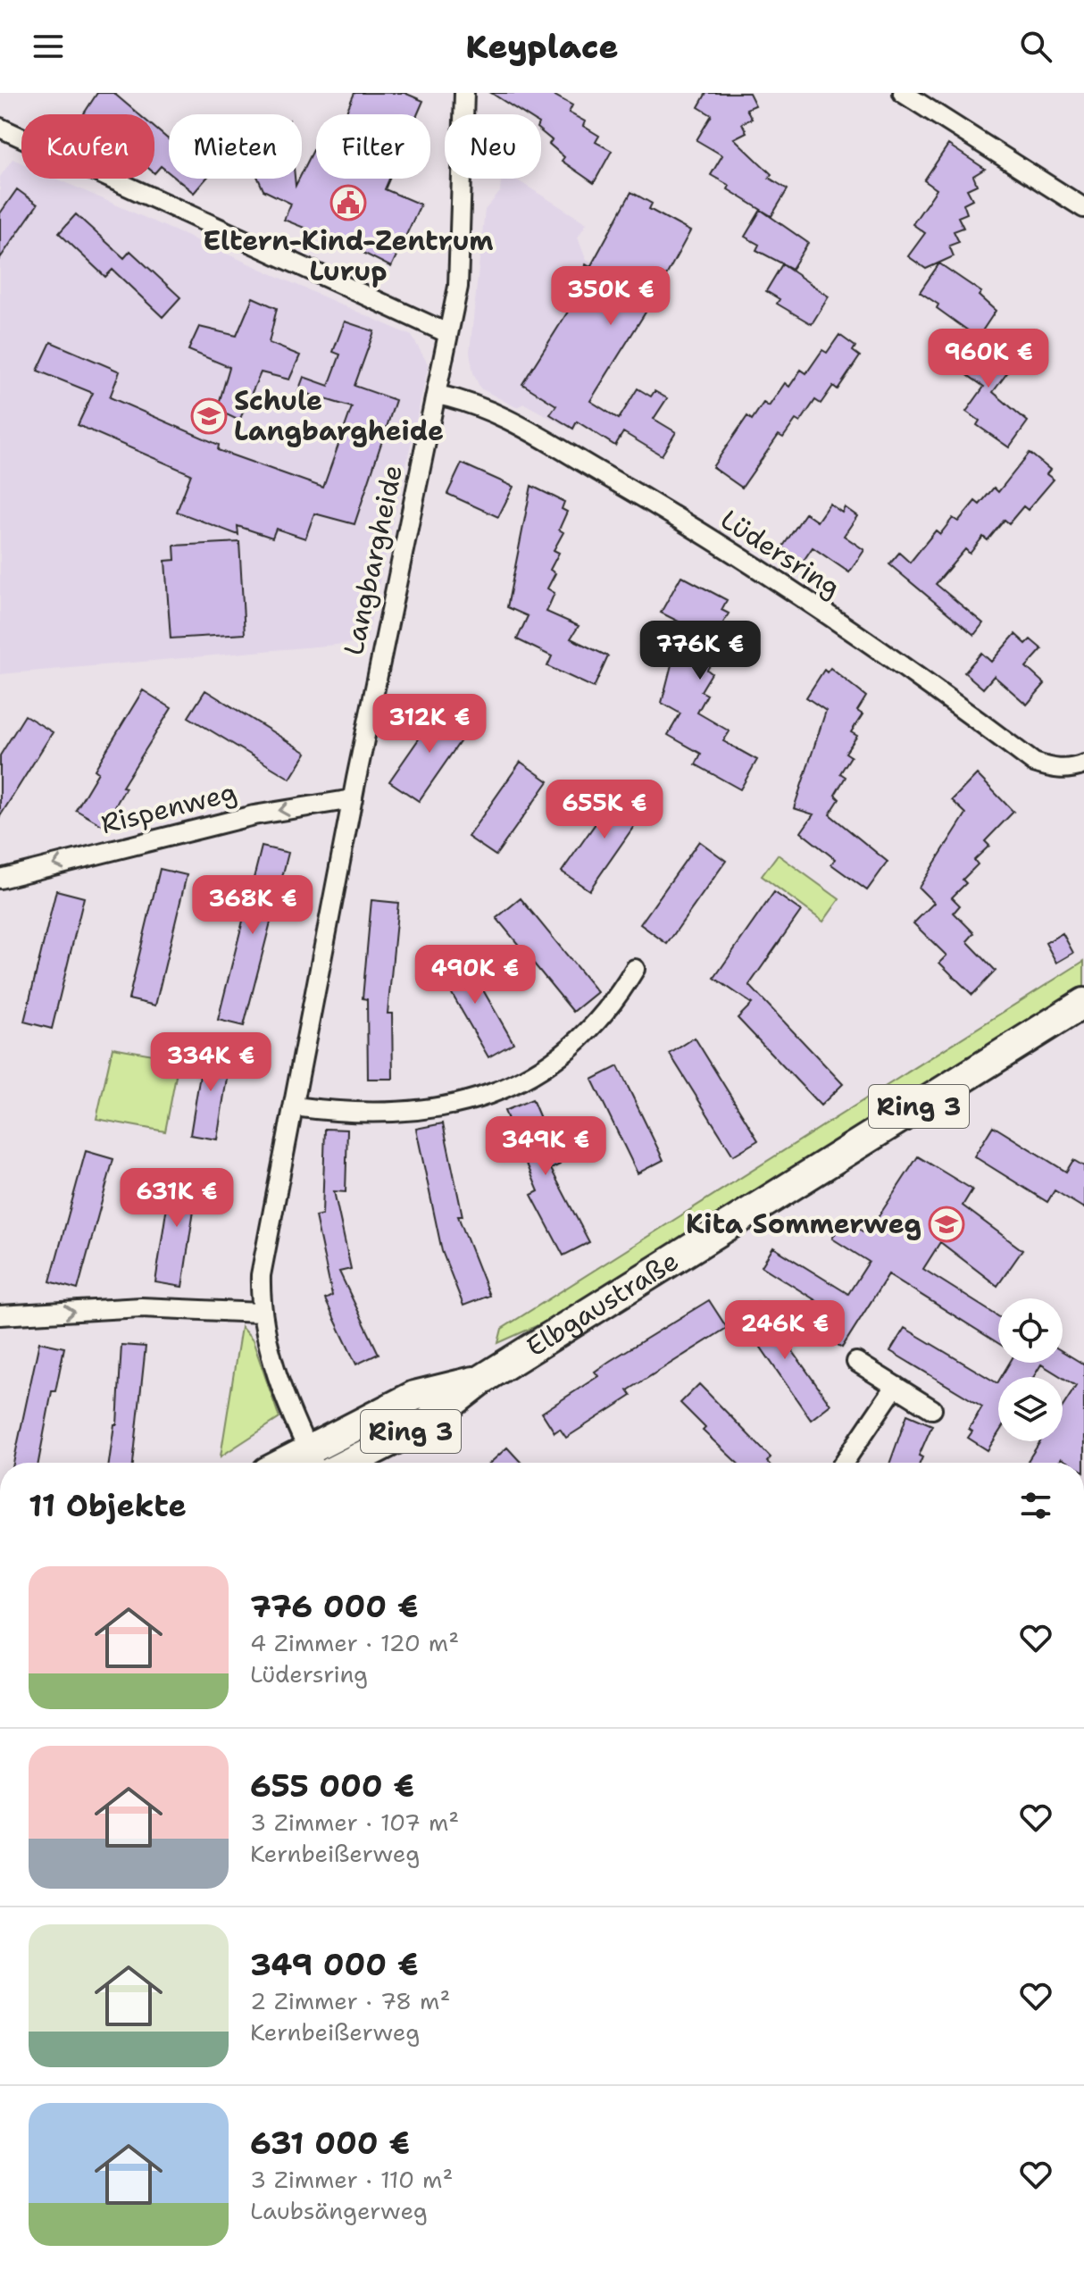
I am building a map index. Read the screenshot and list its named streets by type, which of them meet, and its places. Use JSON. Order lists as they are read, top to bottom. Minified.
{"streets":{"main road":["Ring 3","Elbgaustraße"],"street":["Lüdersring","Langbargheide","Rispenweg"]},"crossings":[["Lüdersring","Langbargheide"],["Langbargheide","Rispenweg"],["Langbargheide","Elbgaustraße"]],"one_way":["Rispenweg"],"places":{"public building":["Eltern-Kind-Zentrum Lurup"],"school or university":["Schule Langbargheide","Kita Sommerweg"]},"page":{"header":"Keyplace","chip":["Kaufen","Mieten","Filter","Neu"],"price":["350K €","960K €","776K €","312K €","655K €","368K €","490K €","334K €","349K €","631K €","246K €"],"heading":"11 Objekte","list":[{"name":"776 000 €","note":"4 Zimmer · 120 m² · Lüdersring"},{"name":"655 000 €","note":"3 Zimmer · 107 m² · Kernbeißerweg"},{"name":"349 000 €","note":"2 Zimmer · 78 m² · Kernbeißerweg"},{"name":"631 000 €","note":"3 Zimmer · 110 m² · Laubsängerweg"}]}}
